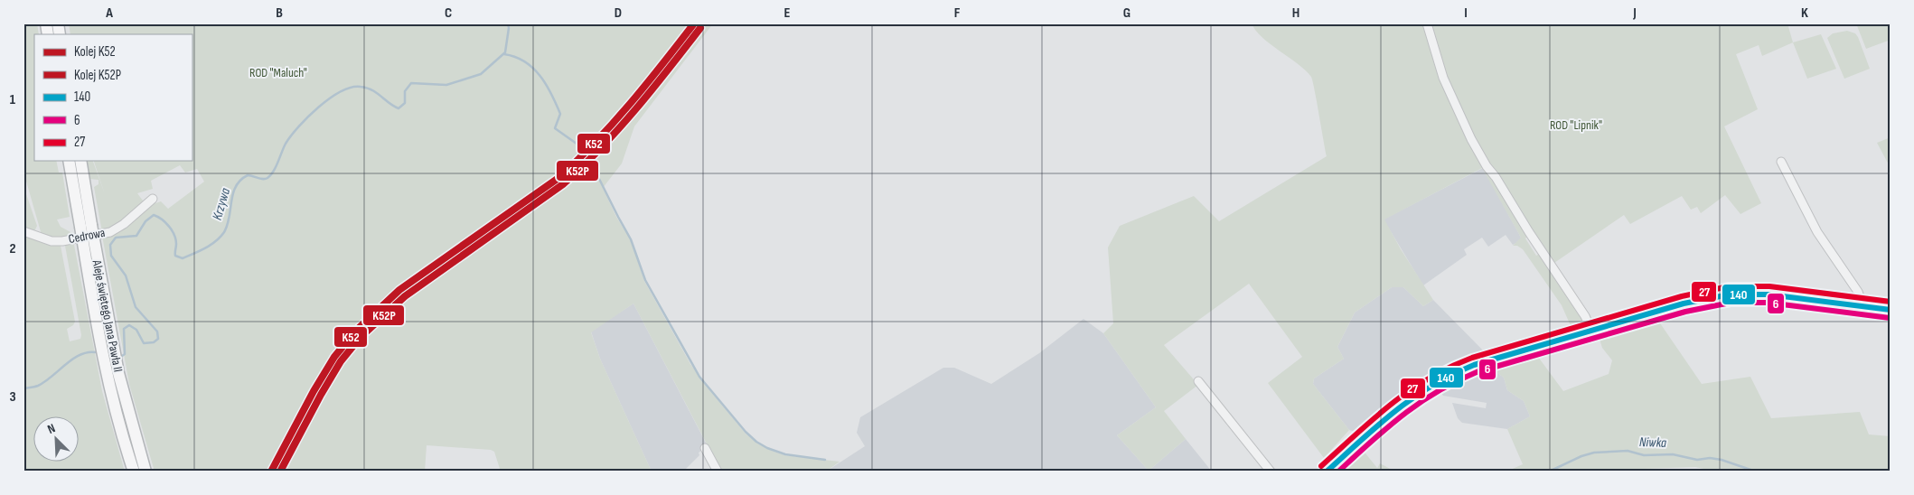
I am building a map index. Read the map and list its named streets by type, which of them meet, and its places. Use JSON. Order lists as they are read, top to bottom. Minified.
{"streets":{"highway":["Aleje świętego Jana Pawła II"],"street":["Cedrowa"]},"water":["Krzywa","Niwka"],"parks":["ROD \"Maluch\"","ROD \"Lipnik\""],"lines":["rail line K52","rail line K52P","transit line 27","transit line 140","transit line 6"],"legend":["Kolej K52","Kolej K52P","140","6","27"],"north":"top left","grid":{"columns":["A","B","C","D","E","F","G","H","I","J","K"],"rows":["1","2","3"]}}
